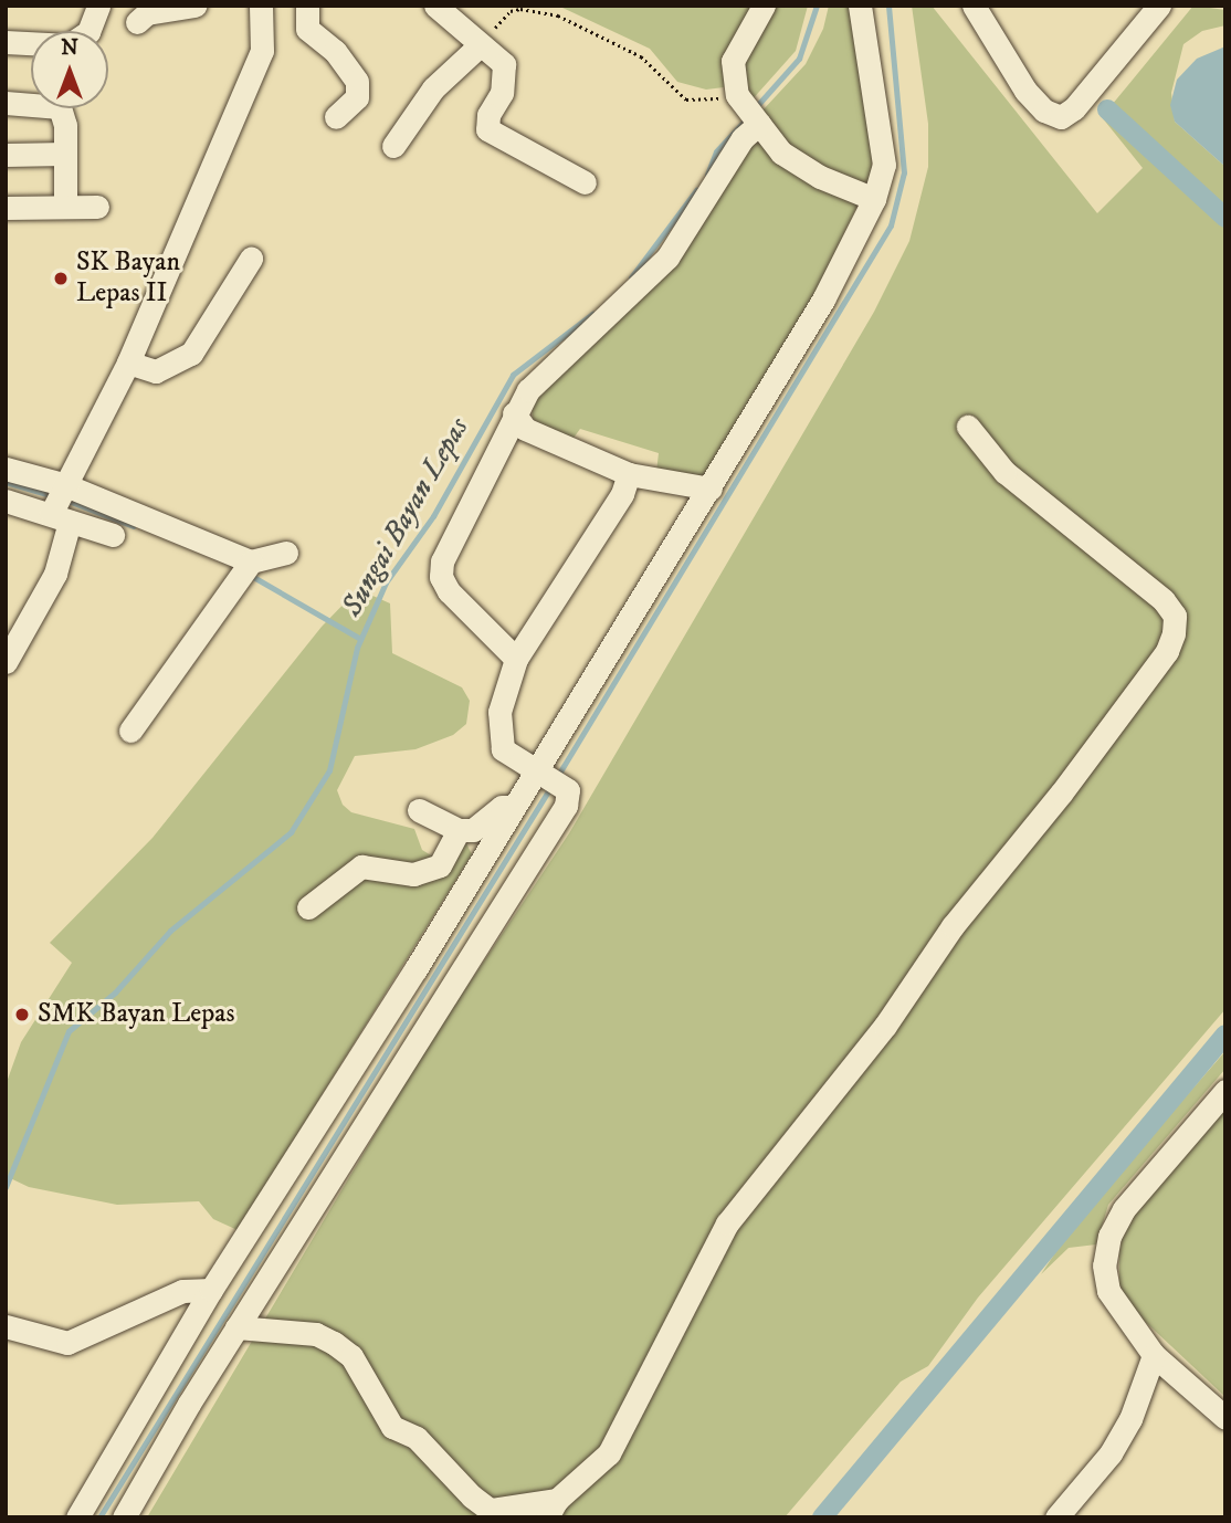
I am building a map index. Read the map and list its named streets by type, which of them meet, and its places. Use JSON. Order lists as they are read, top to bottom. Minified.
{"water":["Sungai Bayan Lepas"],"places":["SK Bayan Lepas II","SMK Bayan Lepas"],"north":"top"}
